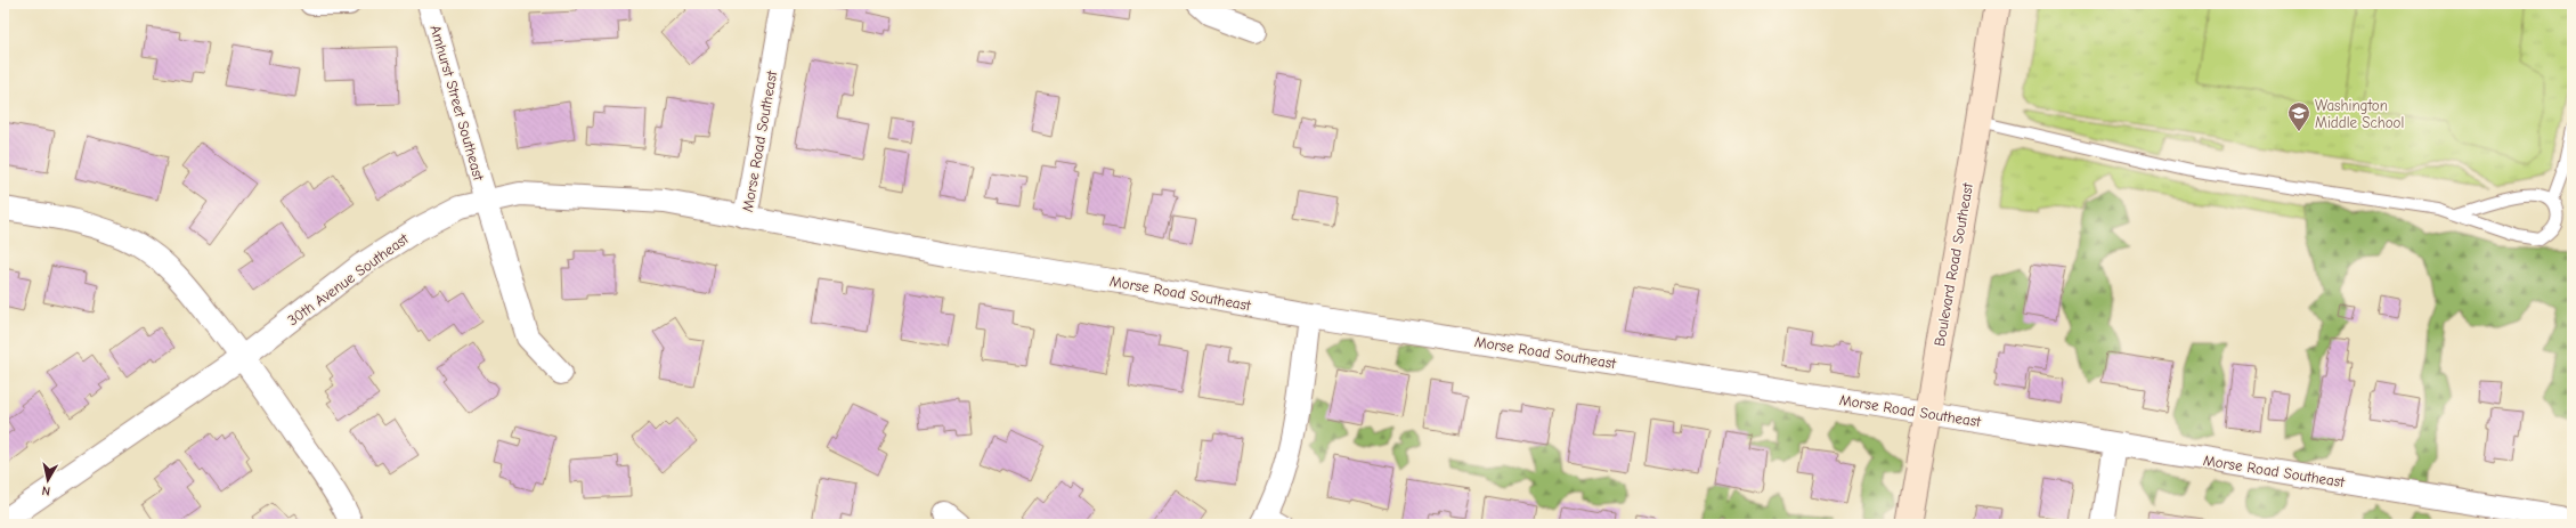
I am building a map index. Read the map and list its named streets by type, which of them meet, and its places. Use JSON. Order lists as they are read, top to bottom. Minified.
{"streets":{"street":["Amhurst Street Southeast","Morse Road Southeast","Boulevard Road Southeast","30th Avenue Southeast"]},"crossings":[["Amhurst Street Southeast","30th Avenue Southeast"],["Morse Road Southeast","Boulevard Road Southeast"],["Morse Road Southeast","30th Avenue Southeast"]],"places":{"school or university":["Washington Middle School"]},"north":"bottom"}
